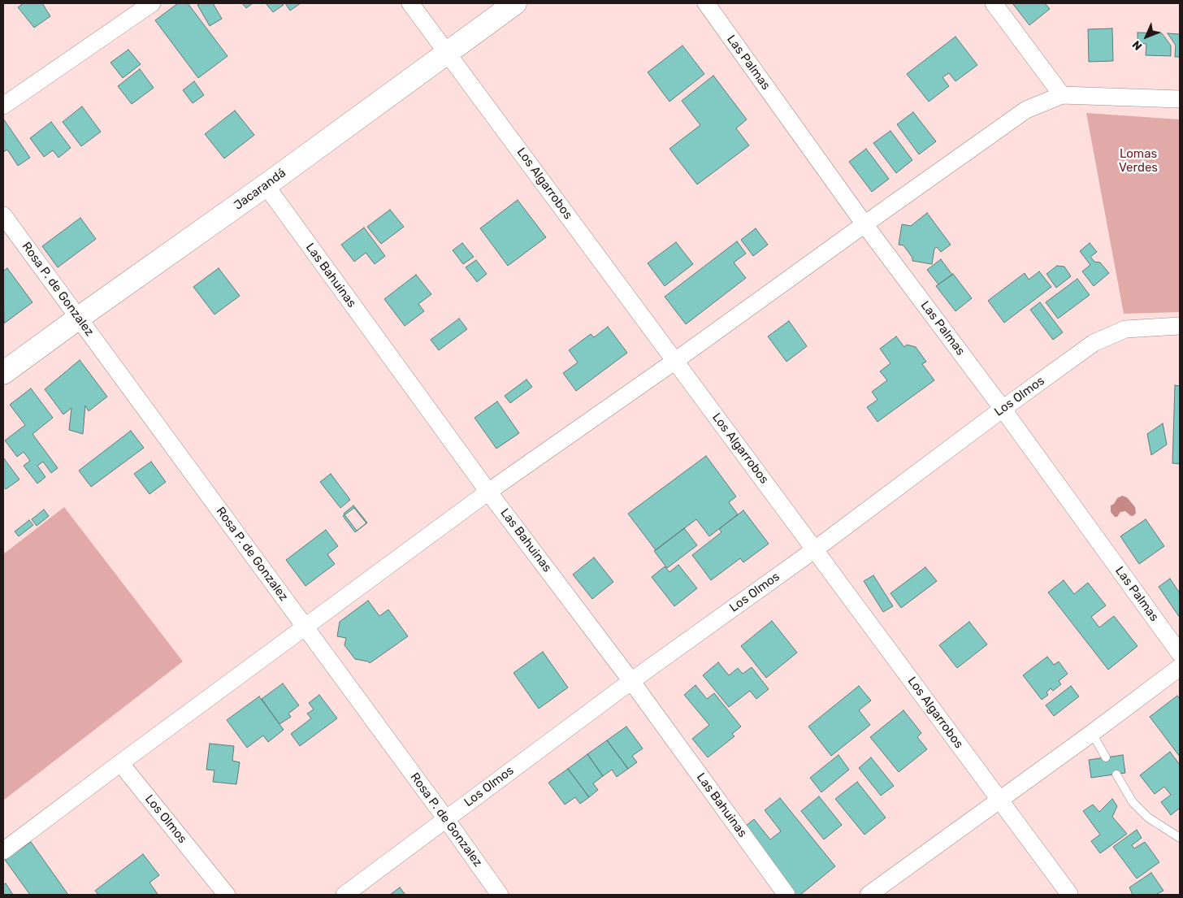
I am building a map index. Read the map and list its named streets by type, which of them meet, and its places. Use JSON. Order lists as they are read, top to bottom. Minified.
{"streets":{"street":["Las Palmas","Los Algarrobos","Jacarandá","Las Bahuinas","Rosa P. de Gonzalez","Los Olmos"]},"crossings":[["Las Palmas","Los Olmos"],["Los Algarrobos","Jacarandá"],["Los Algarrobos","Los Olmos"],["Jacarandá","Las Bahuinas"],["Jacarandá","Rosa P. de Gonzalez"],["Las Bahuinas","Los Olmos"],["Rosa P. de Gonzalez","Los Olmos"]],"parks":["Lomas Verdes"],"north":"bottom left"}
